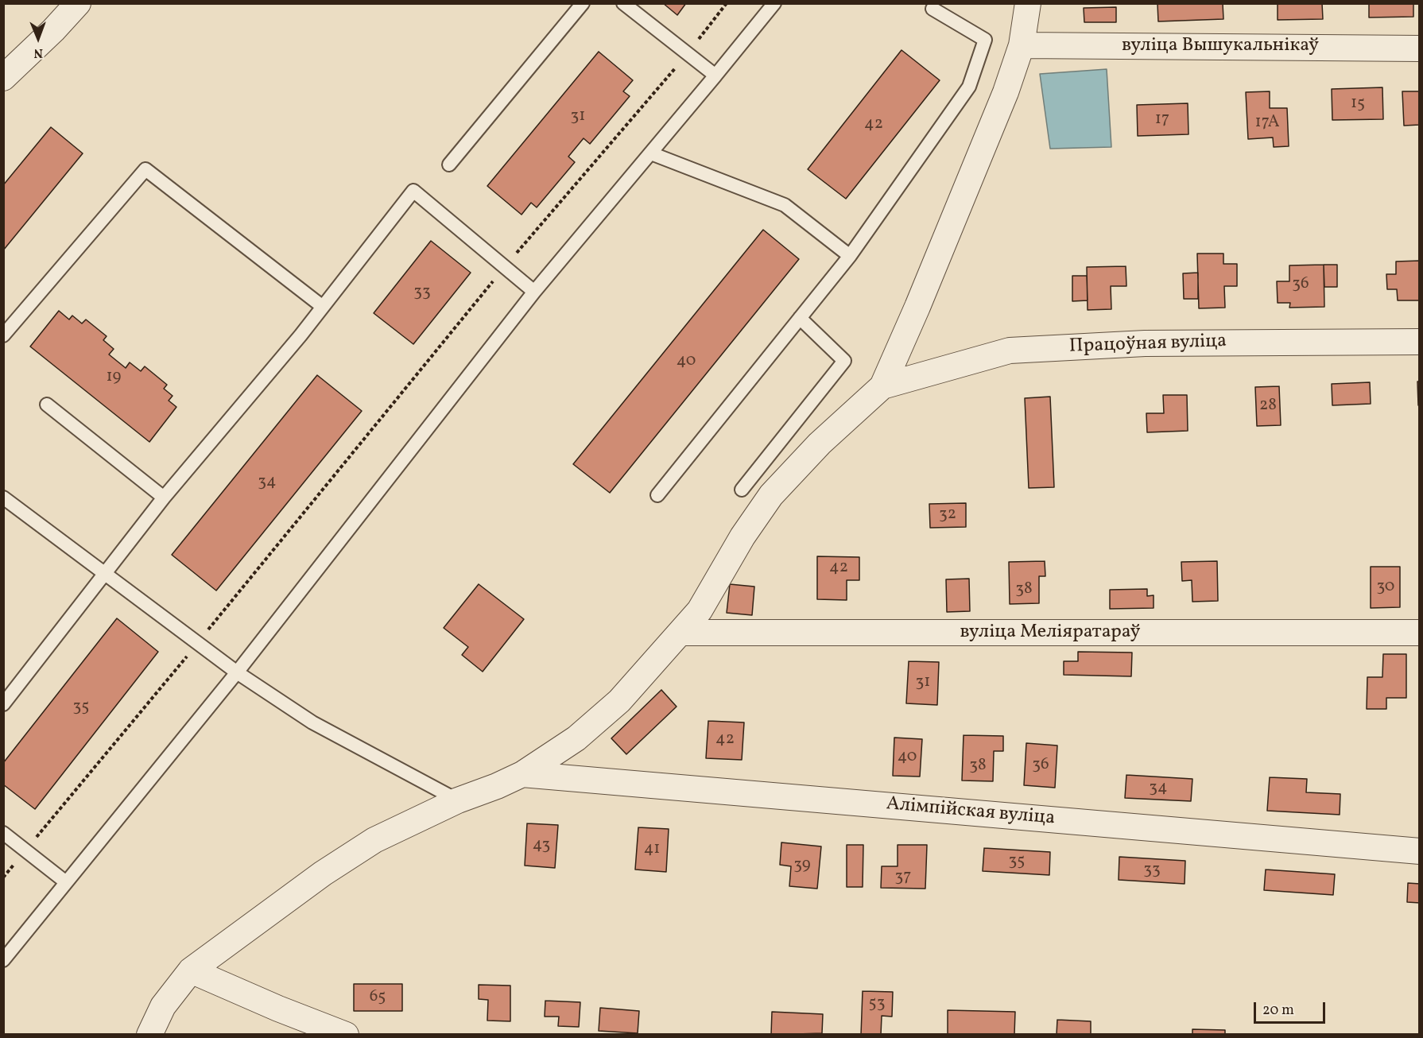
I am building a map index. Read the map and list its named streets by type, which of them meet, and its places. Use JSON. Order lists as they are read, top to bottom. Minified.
{"streets":{"street":["вуліца Вышукальнікаў","Працоўная вуліца","вуліца Меліяратараў","Алімпійская вуліца"]},"house_numbers":["15","31","17","17А","42","36","33","40","19","28","34","32","42","30","38","31","35","42","40","36","38","34","43","41","35","39","33","37","65","53"],"scale_bar":"20 m","north":"bottom"}
